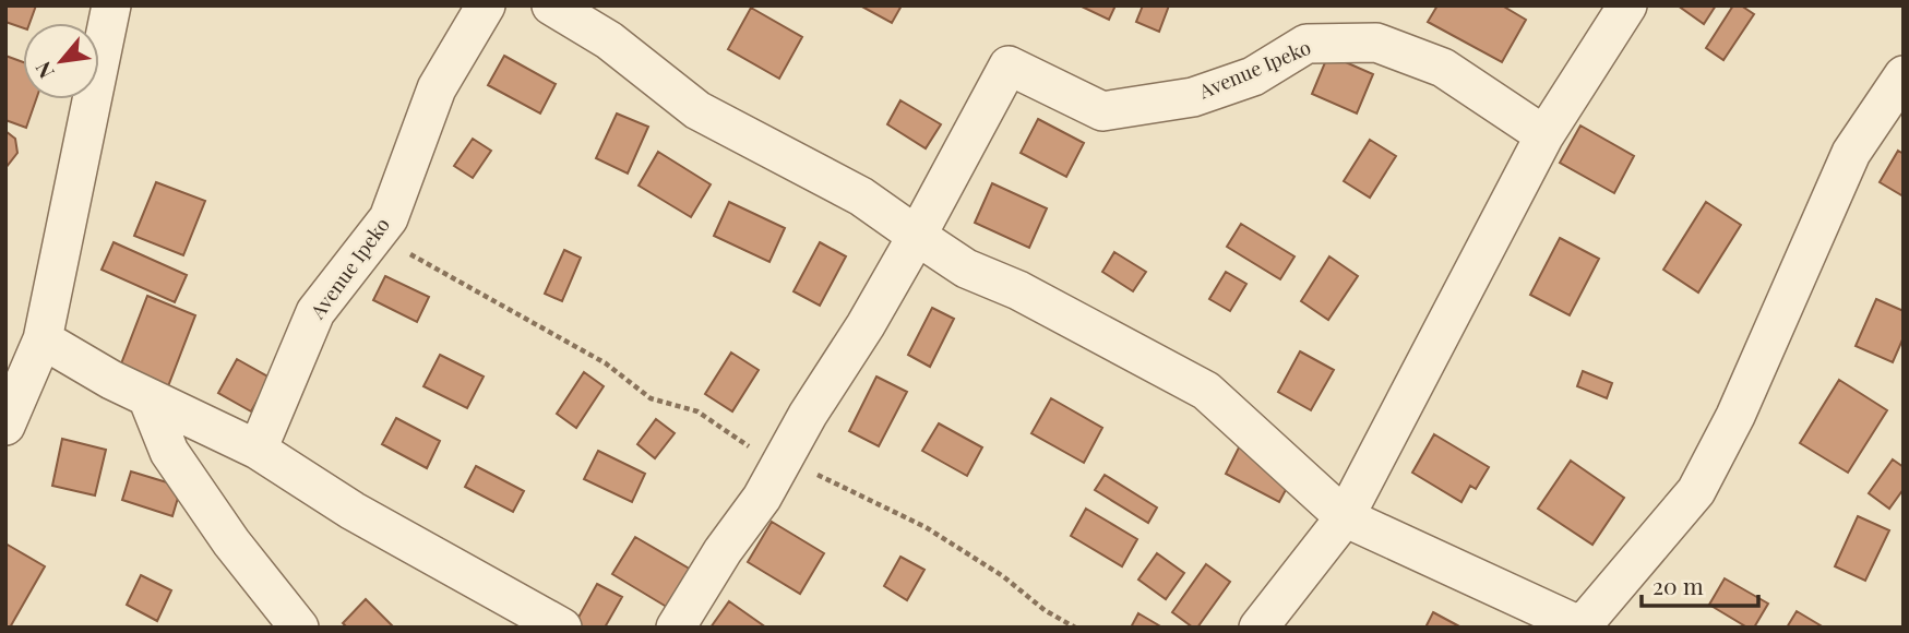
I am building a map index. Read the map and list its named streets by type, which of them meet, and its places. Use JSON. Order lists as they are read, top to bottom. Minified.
{"streets":{"street":["Avenue Ipeko"]},"scale_bar":"20 m","north":"bottom left"}
